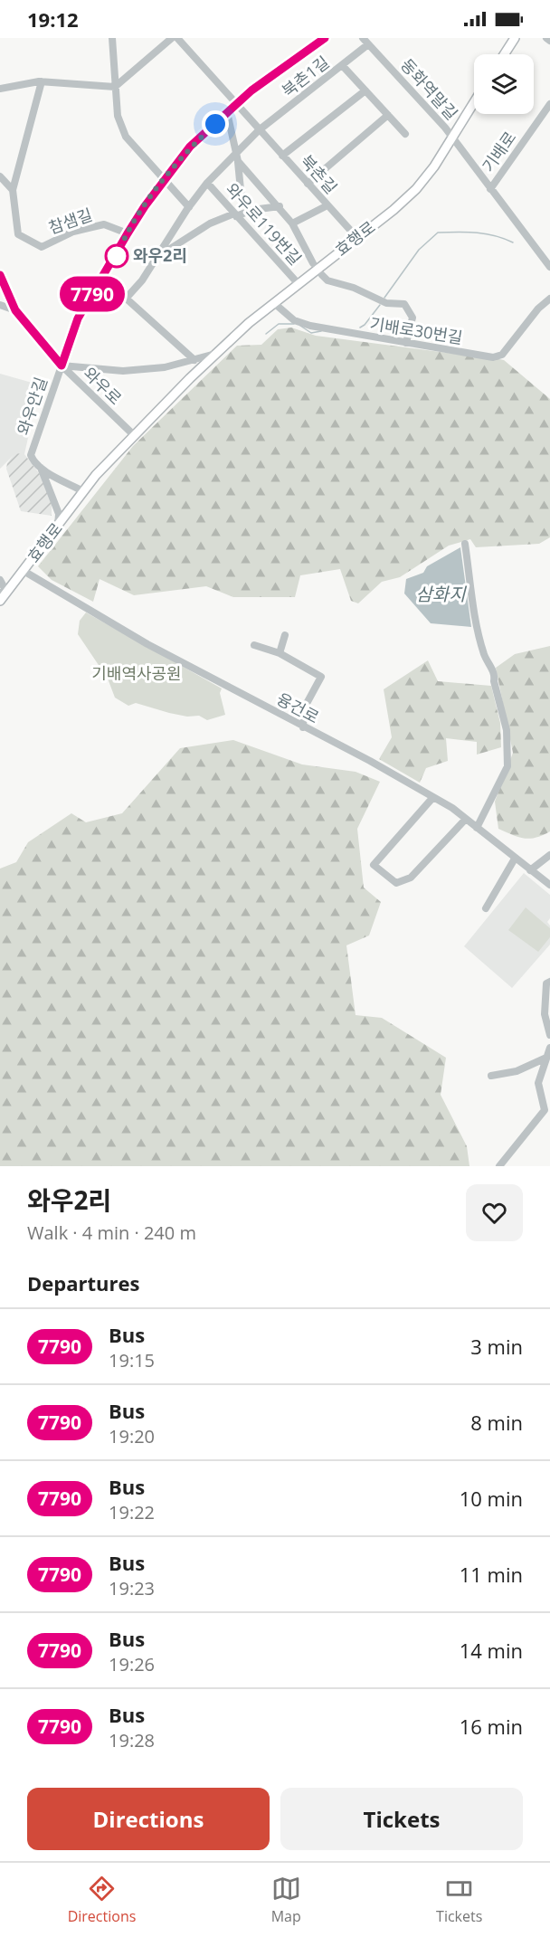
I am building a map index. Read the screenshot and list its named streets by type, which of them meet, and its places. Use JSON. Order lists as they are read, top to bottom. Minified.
{"streets":{"main road":["효행로"],"street":["북촌1길","동화역말길","기배로","북촌길","참샘길","와우로119번길","기배로30번길","와우로","와우안길","융건로"]},"crossings":[["북촌1길","동화역말길"],["북촌1길","북촌길"],["북촌1길","와우로119번길"],["동화역말길","기배로"],["동화역말길","효행로"],["기배로","효행로"],["북촌길","와우로119번길"],["북촌길","효행로"],["북촌길","와우안길"],["참샘길","와우안길"],["와우로119번길","효행로"],["와우로119번길","와우안길"],["효행로","기배로30번길"],["효행로","와우로"],["효행로","와우안길"],["효행로","융건로"],["와우로","와우안길"]],"water":["삼화지"],"parks":["기배역사공원"],"places":["와우2리"],"lines":["bus line 7790"],"page":{"status":"19:12","on_map":"7790","heading":[["와우2리","Walk · 4 min · 240 m"],"Departures"],"list":[{"mark":"7790","name":"Bus","note":"19:15","value":"3 min"},{"mark":"7790","name":"Bus","note":"19:20","value":"8 min"},{"mark":"7790","name":"Bus","note":"19:22","value":"10 min"},{"mark":"7790","name":"Bus","note":"19:23","value":"11 min"},{"mark":"7790","name":"Bus","note":"19:26","value":"14 min"},{"mark":"7790","name":"Bus","note":"19:28","value":"16 min"}],"buttons":["Directions","Tickets"],"tabs":["Directions","Map","Tickets"]}}
